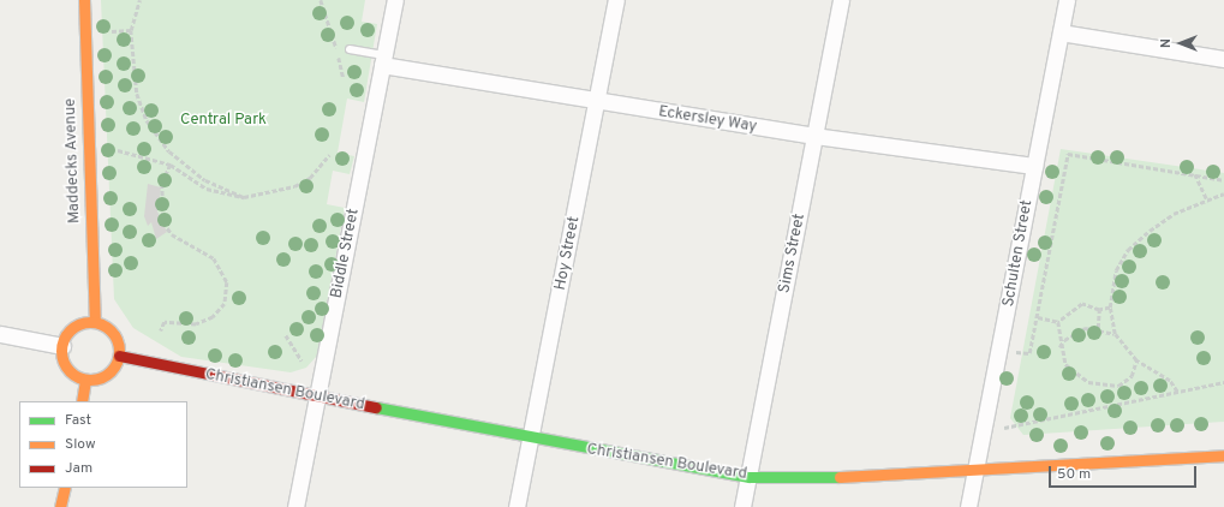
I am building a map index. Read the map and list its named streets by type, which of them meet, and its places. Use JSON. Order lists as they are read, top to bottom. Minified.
{"streets":{"street":["Eckersley Way","Maddecks Avenue","Biddle Street","Hoy Street","Sims Street","Schulten Street","Christiansen Boulevard"]},"crossings":[["Eckersley Way","Biddle Street"],["Eckersley Way","Hoy Street"],["Eckersley Way","Sims Street"],["Eckersley Way","Schulten Street"],["Maddecks Avenue","Christiansen Boulevard"],["Biddle Street","Christiansen Boulevard"],["Hoy Street","Christiansen Boulevard"],["Sims Street","Christiansen Boulevard"],["Schulten Street","Christiansen Boulevard"]],"parks":["Central Park"],"legend":["Fast","Slow","Jam"],"scale_bar":"50 m","north":"left"}
